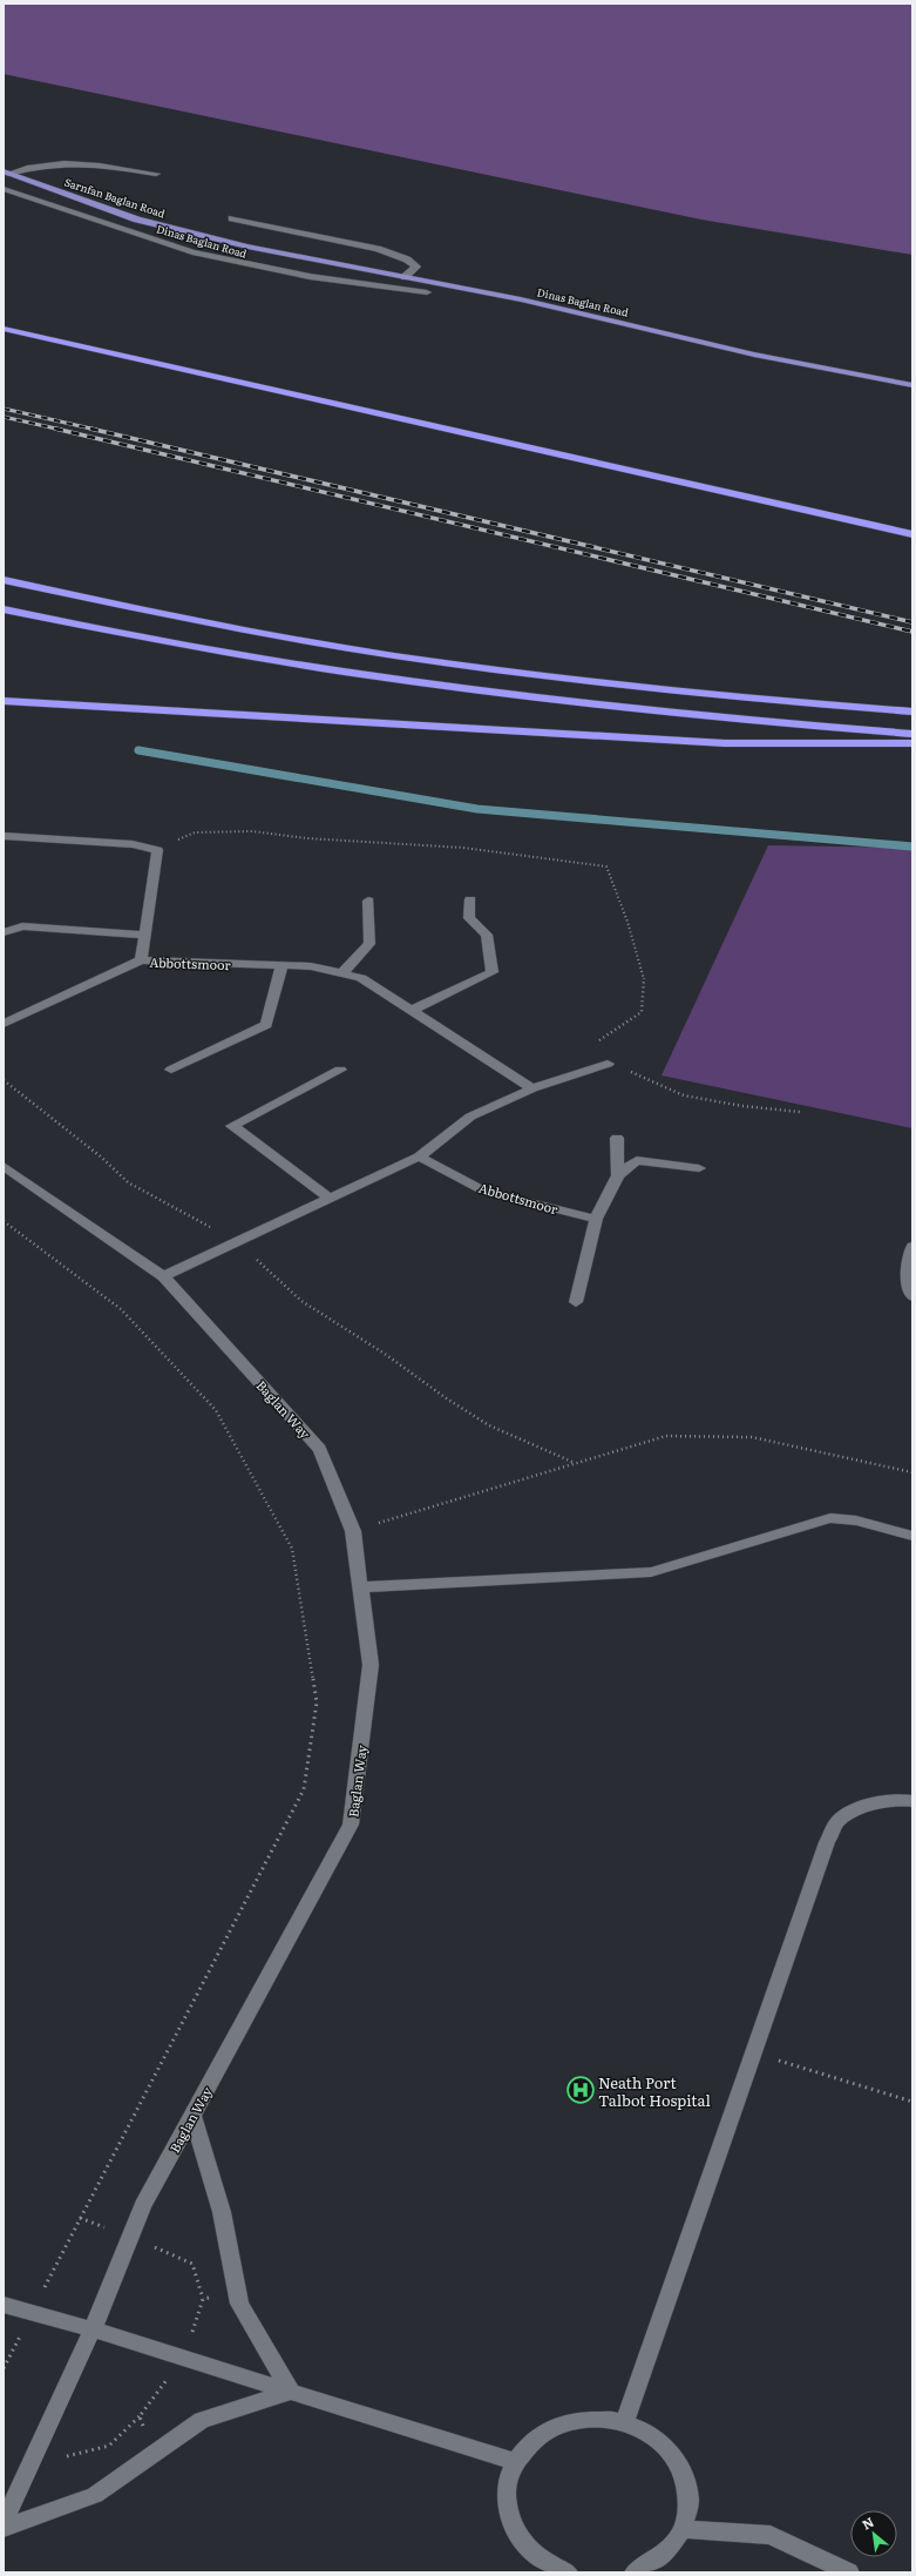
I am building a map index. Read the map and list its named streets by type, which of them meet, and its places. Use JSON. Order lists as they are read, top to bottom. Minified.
{"streets":{"main road":["Sarnfan Baglan Road","Dinas Baglan Road"],"street":["Abbottsmoor","Baglan Way"]},"crossings":[["Sarnfan Baglan Road","Dinas Baglan Road"]],"places":{"hospital":["Neath Port Talbot Hospital"]},"north":"top left"}
